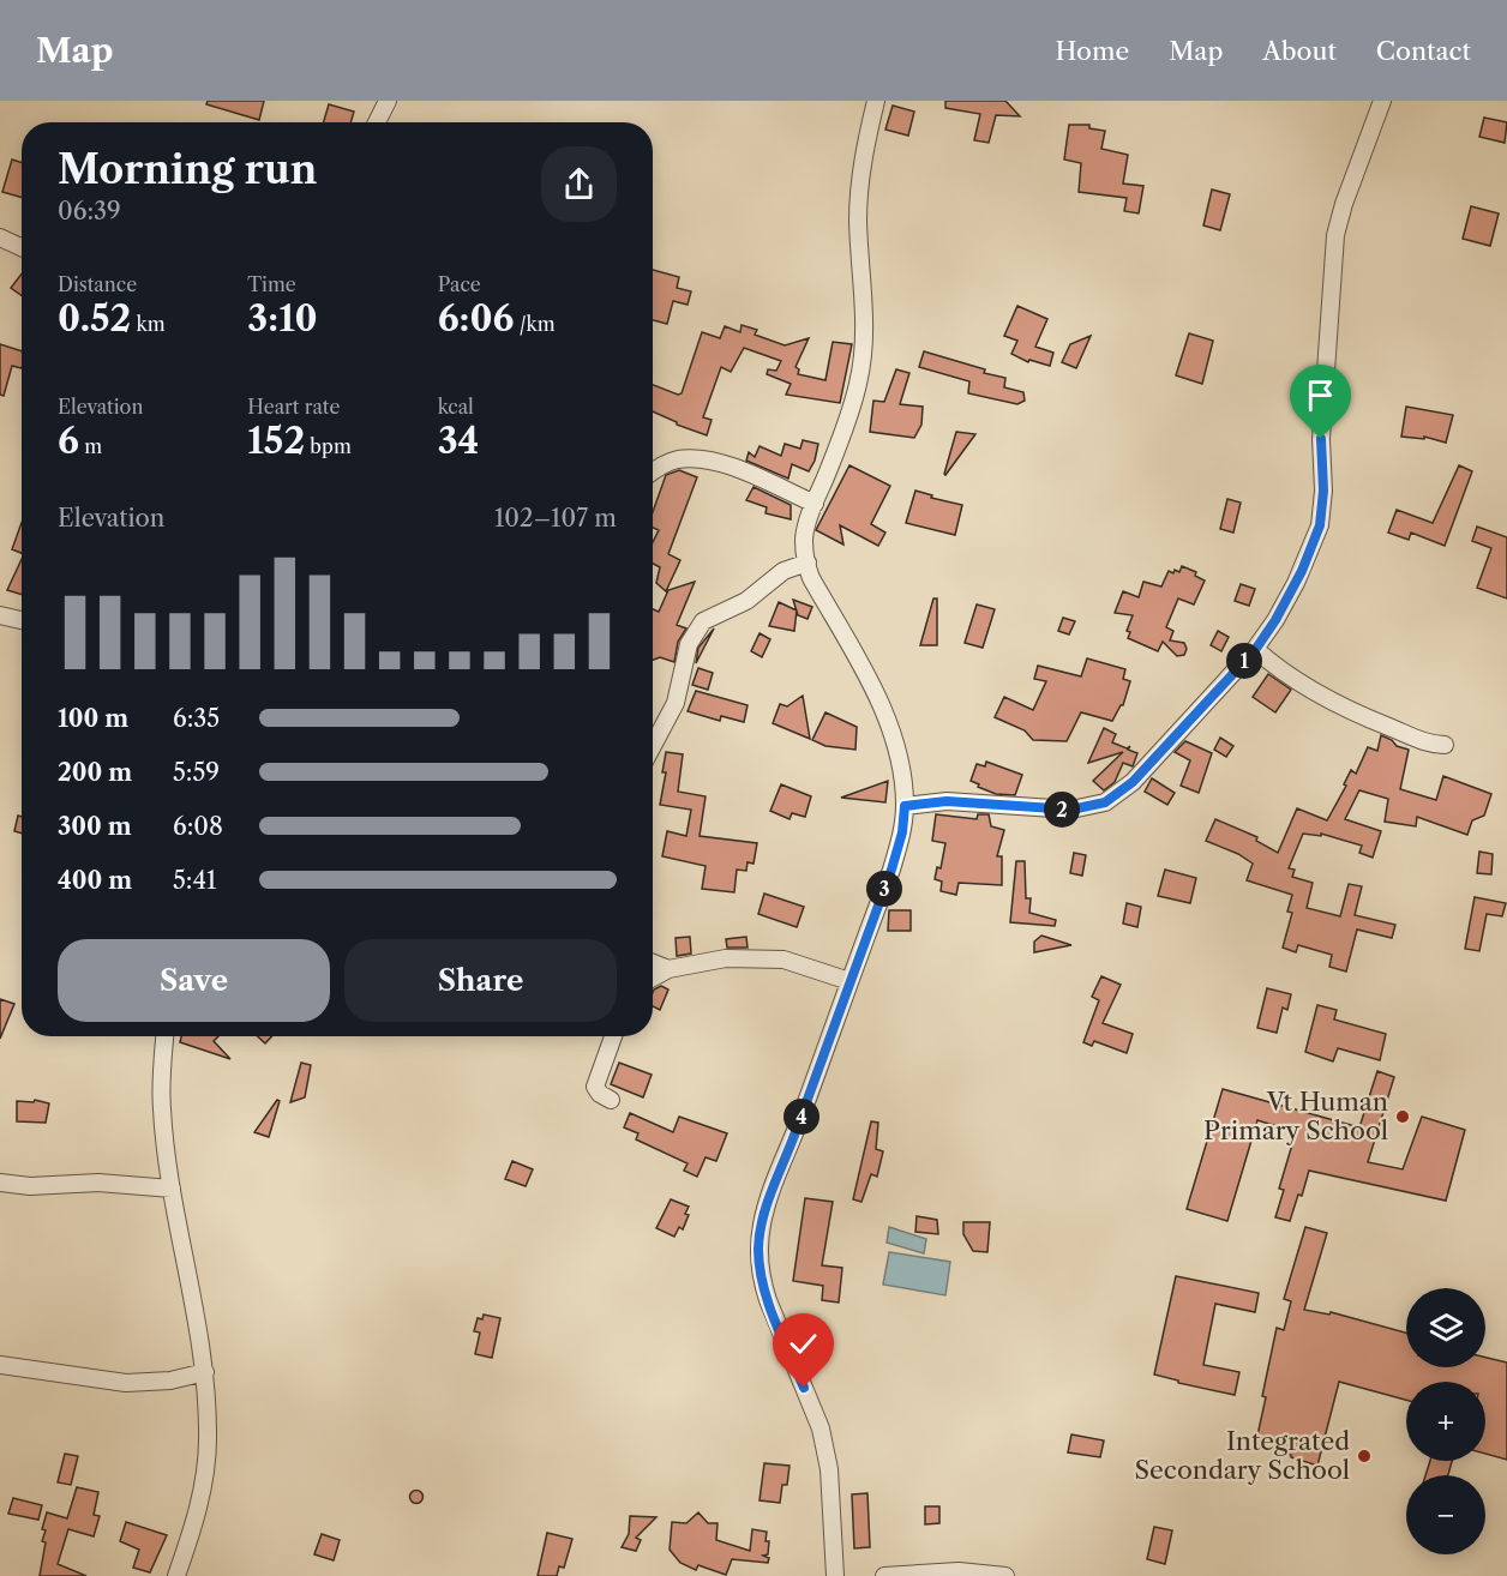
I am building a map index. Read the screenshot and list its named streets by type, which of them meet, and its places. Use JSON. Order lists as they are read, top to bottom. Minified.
{"places":["Vt Human Primary School","Integrated Secondary School"],"page":{"header":"Map","nav":["Home","Map","About","Contact"],"heading":["Morning run","06:39"],"stats":[["Distance","0.52 km"],["Time","3:10"],["Pace","6:06 /km"],["Elevation","6 m"],["Heart rate","152 bpm"],["kcal","34"]],"chart":["Elevation","102–107 m"],"pins":["1","2","3","4"],"list":[{"name":"100 m","note":"6:35"},{"name":"200 m","note":"5:59"},{"name":"300 m","note":"6:08"},{"name":"400 m","note":"5:41"}],"buttons":["Save","Share"],"map_buttons":["+","−"]}}
